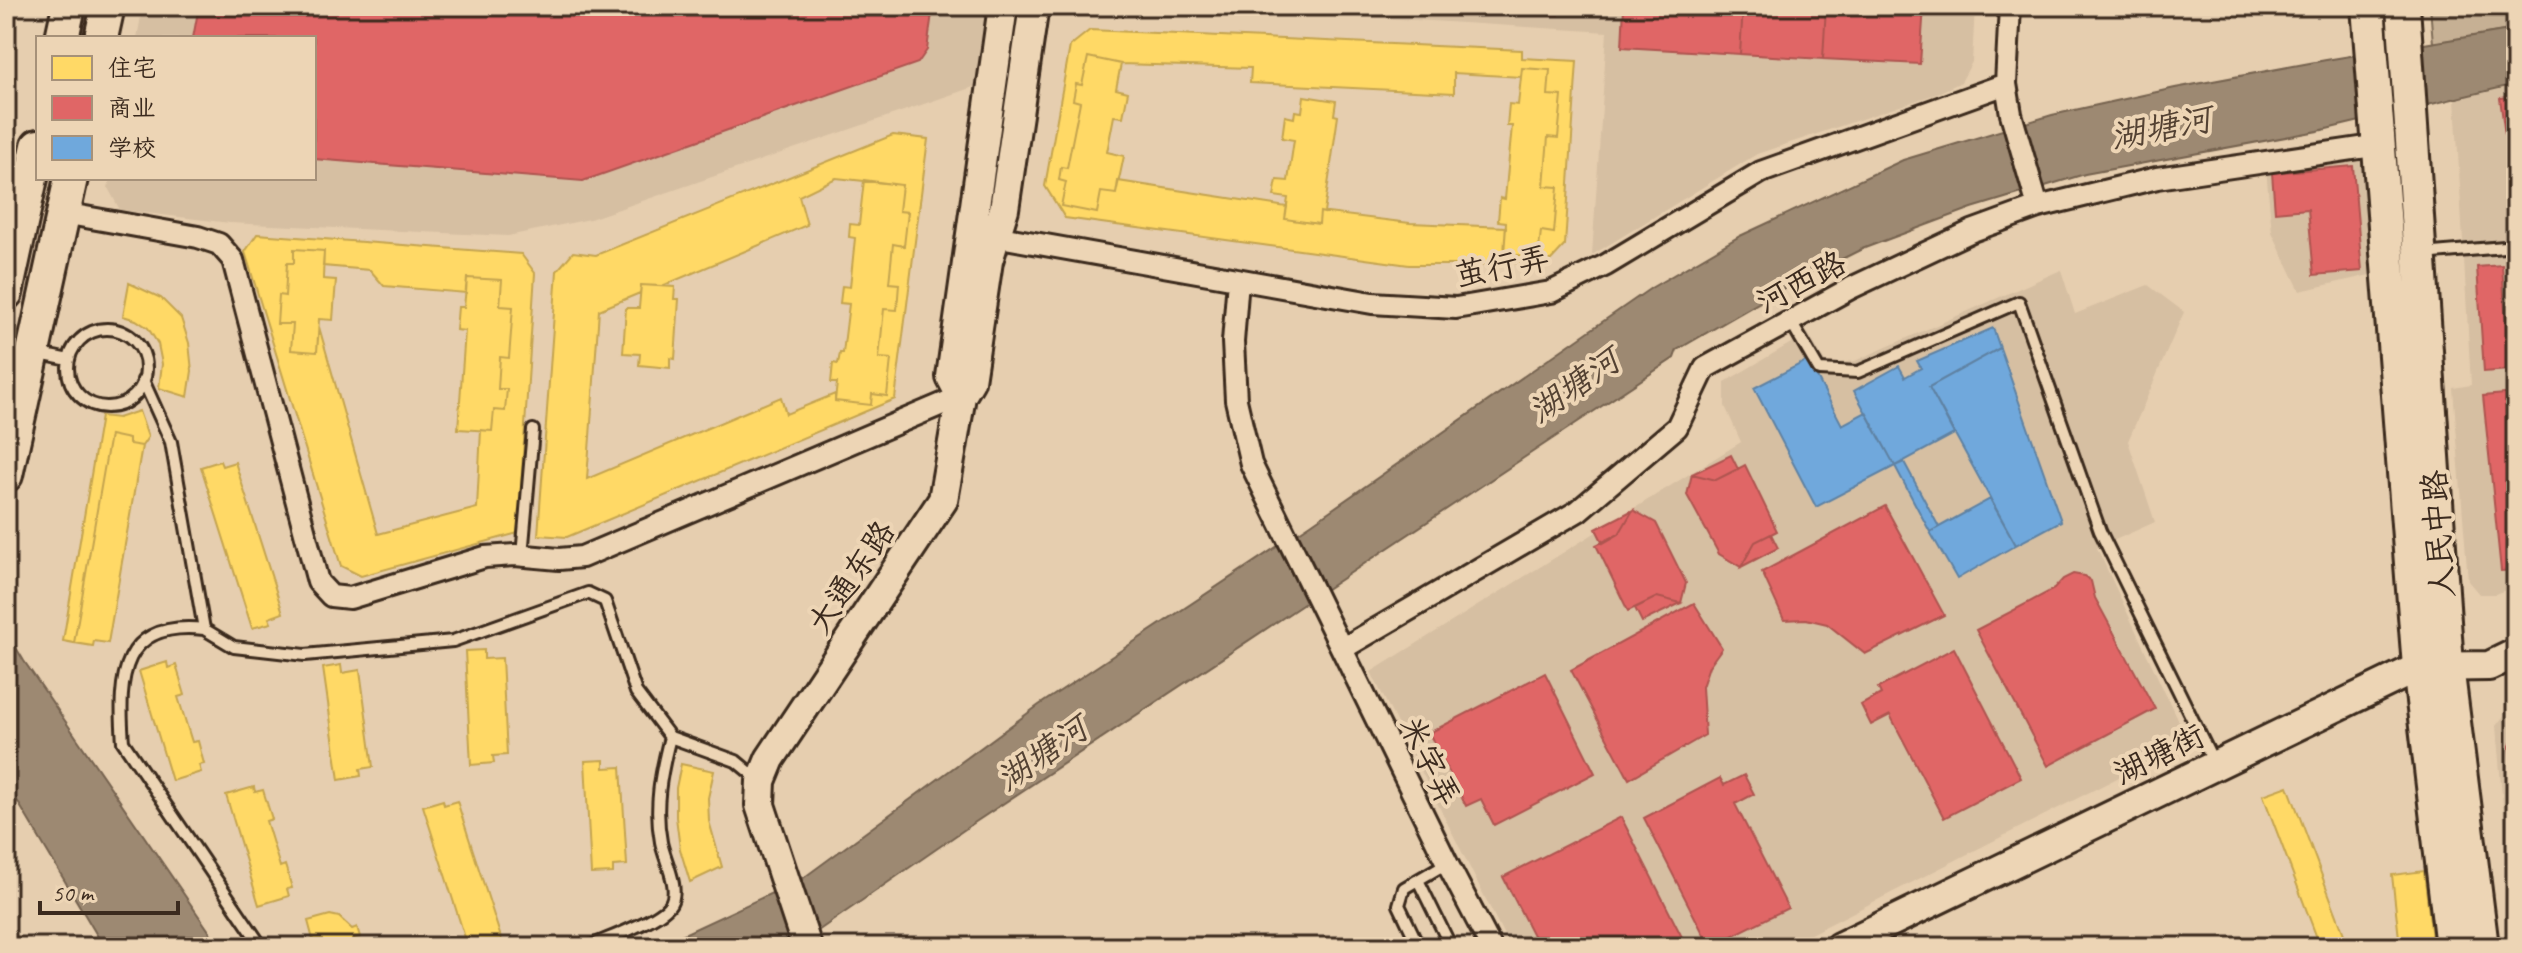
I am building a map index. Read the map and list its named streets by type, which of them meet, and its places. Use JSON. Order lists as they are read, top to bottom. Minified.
{"streets":{"main road":["人民中路"],"street":["茧行弄","河西路","大通东路","湖塘街","米字弄"]},"crossings":[["茧行弄","大通东路"],["茧行弄","米字弄"],["河西路","人民中路"],["河西路","米字弄"],["人民中路","湖塘街"]],"water":["湖塘河"],"legend":["住宅","商业","学校"],"scale_bar":"50 m"}
